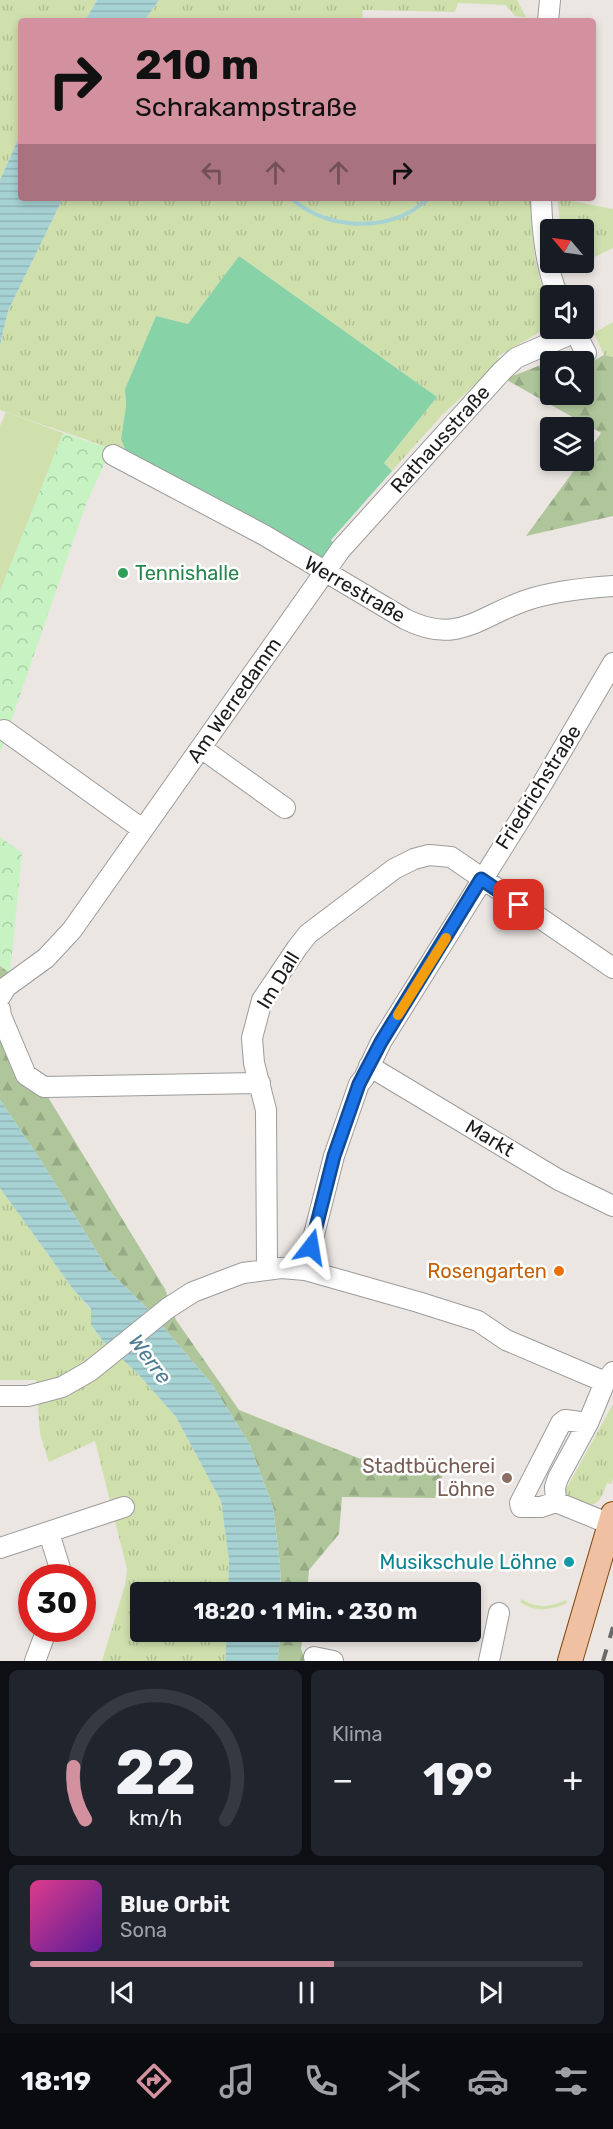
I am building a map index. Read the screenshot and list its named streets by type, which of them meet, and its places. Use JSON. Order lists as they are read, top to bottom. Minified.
{"streets":{"street":["Rathausstraße","Werrestraße","Am Werredamm","Friedrichstraße","Im Dall","Markt"]},"crossings":[["Rathausstraße","Werrestraße"],["Rathausstraße","Am Werredamm"],["Werrestraße","Am Werredamm"],["Friedrichstraße","Im Dall"],["Friedrichstraße","Markt"]],"water":["Werre"],"places":["Tennishalle","Rosengarten","Stadtbücherei Löhne","Musikschule Löhne"],"north":"top left","page":{"turn":["210 m","Schrakampstraße"],"limit":"30","trip":"18:20 · 1 Min. · 230 m","tile":"Klima","heat":["−","19°","+"],"song":["Blue Orbit","Sona"],"tabs":"18:19","gauge":["22","km/h"]}}
